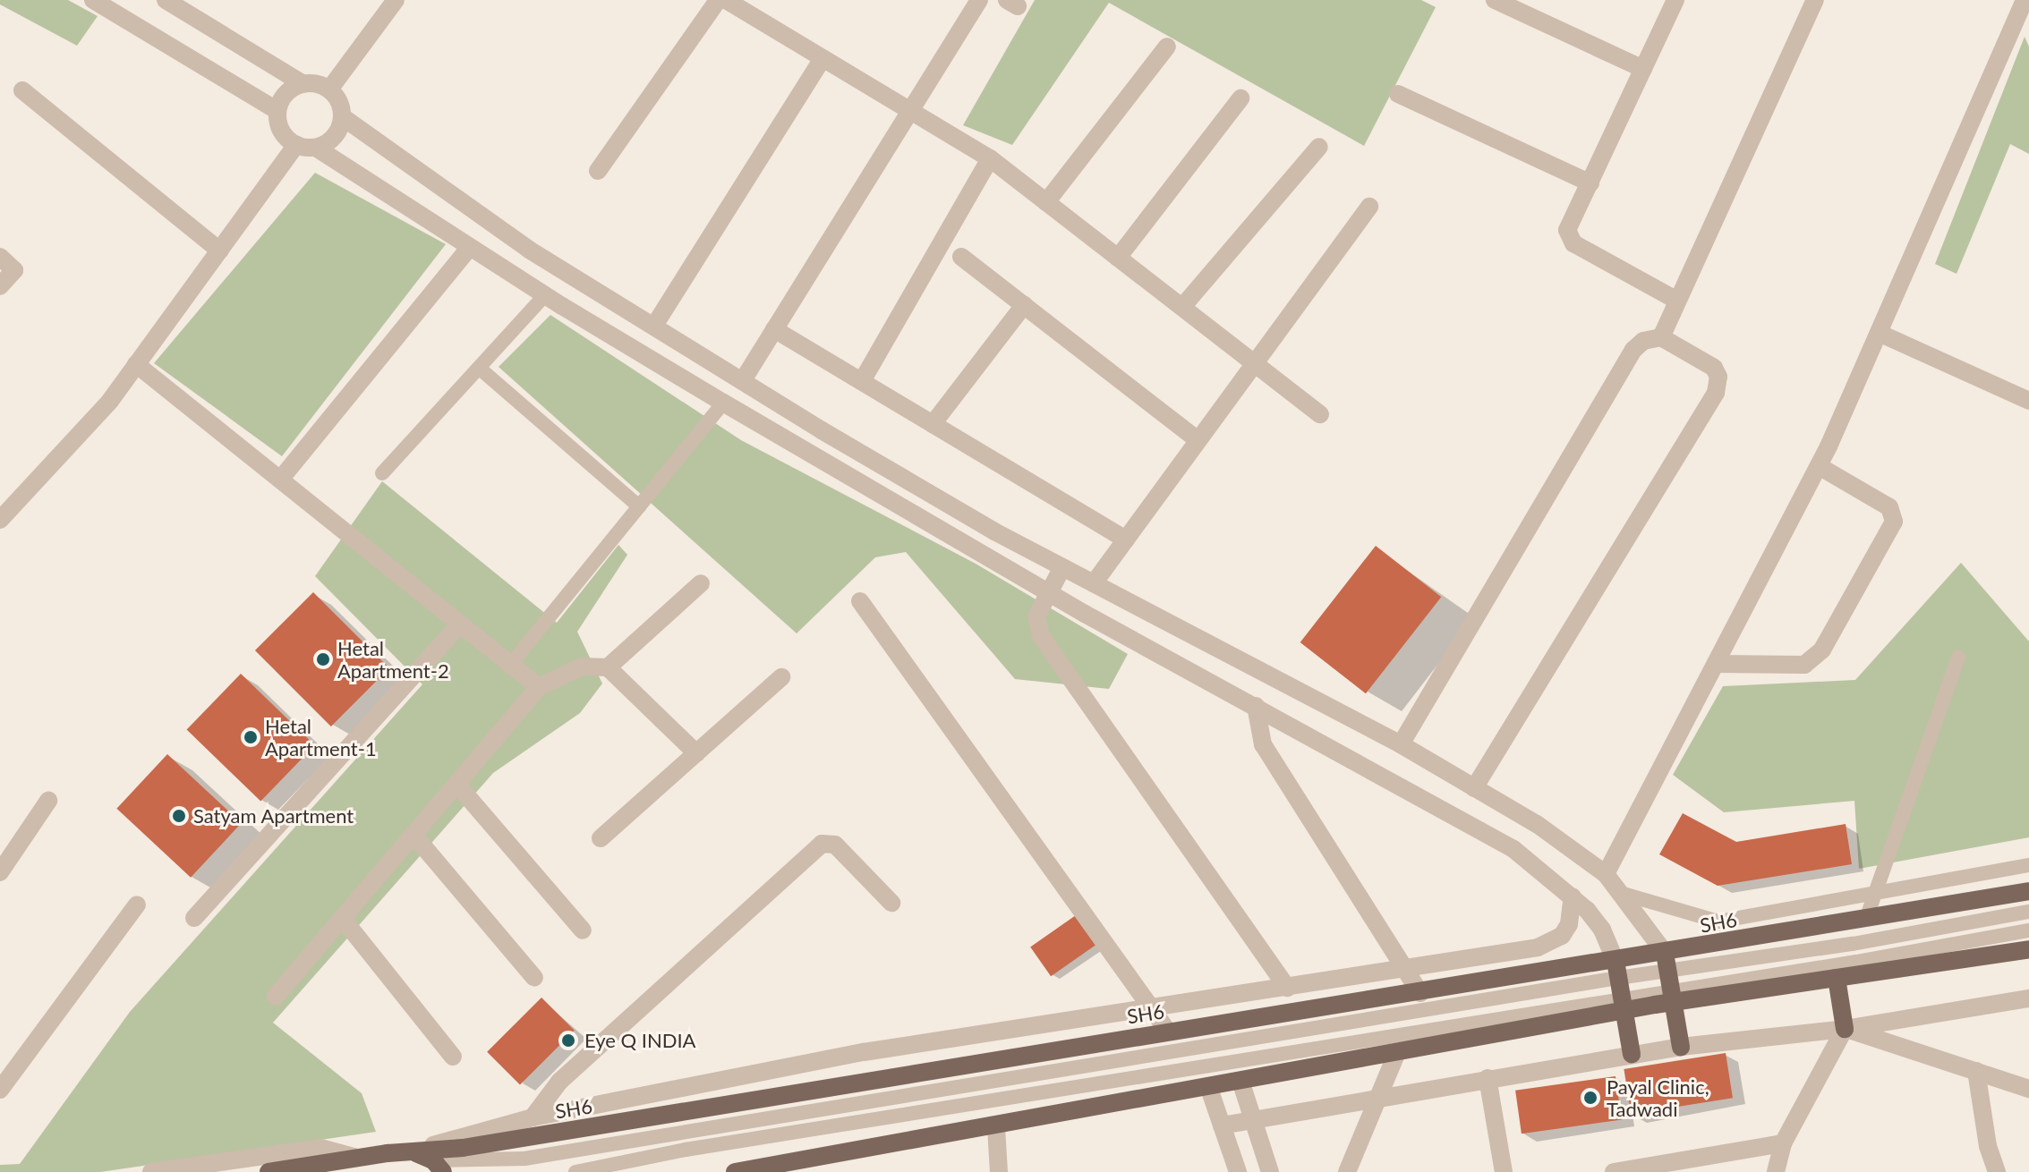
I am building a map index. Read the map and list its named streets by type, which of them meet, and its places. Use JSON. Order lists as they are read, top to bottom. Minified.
{"streets":{"main road":["SH6"]},"places":["Hetal Apartment-2","Hetal Apartment-1","Satyam Apartment","Eye Q INDIA","Payal Clinic, Tadwadi"]}
